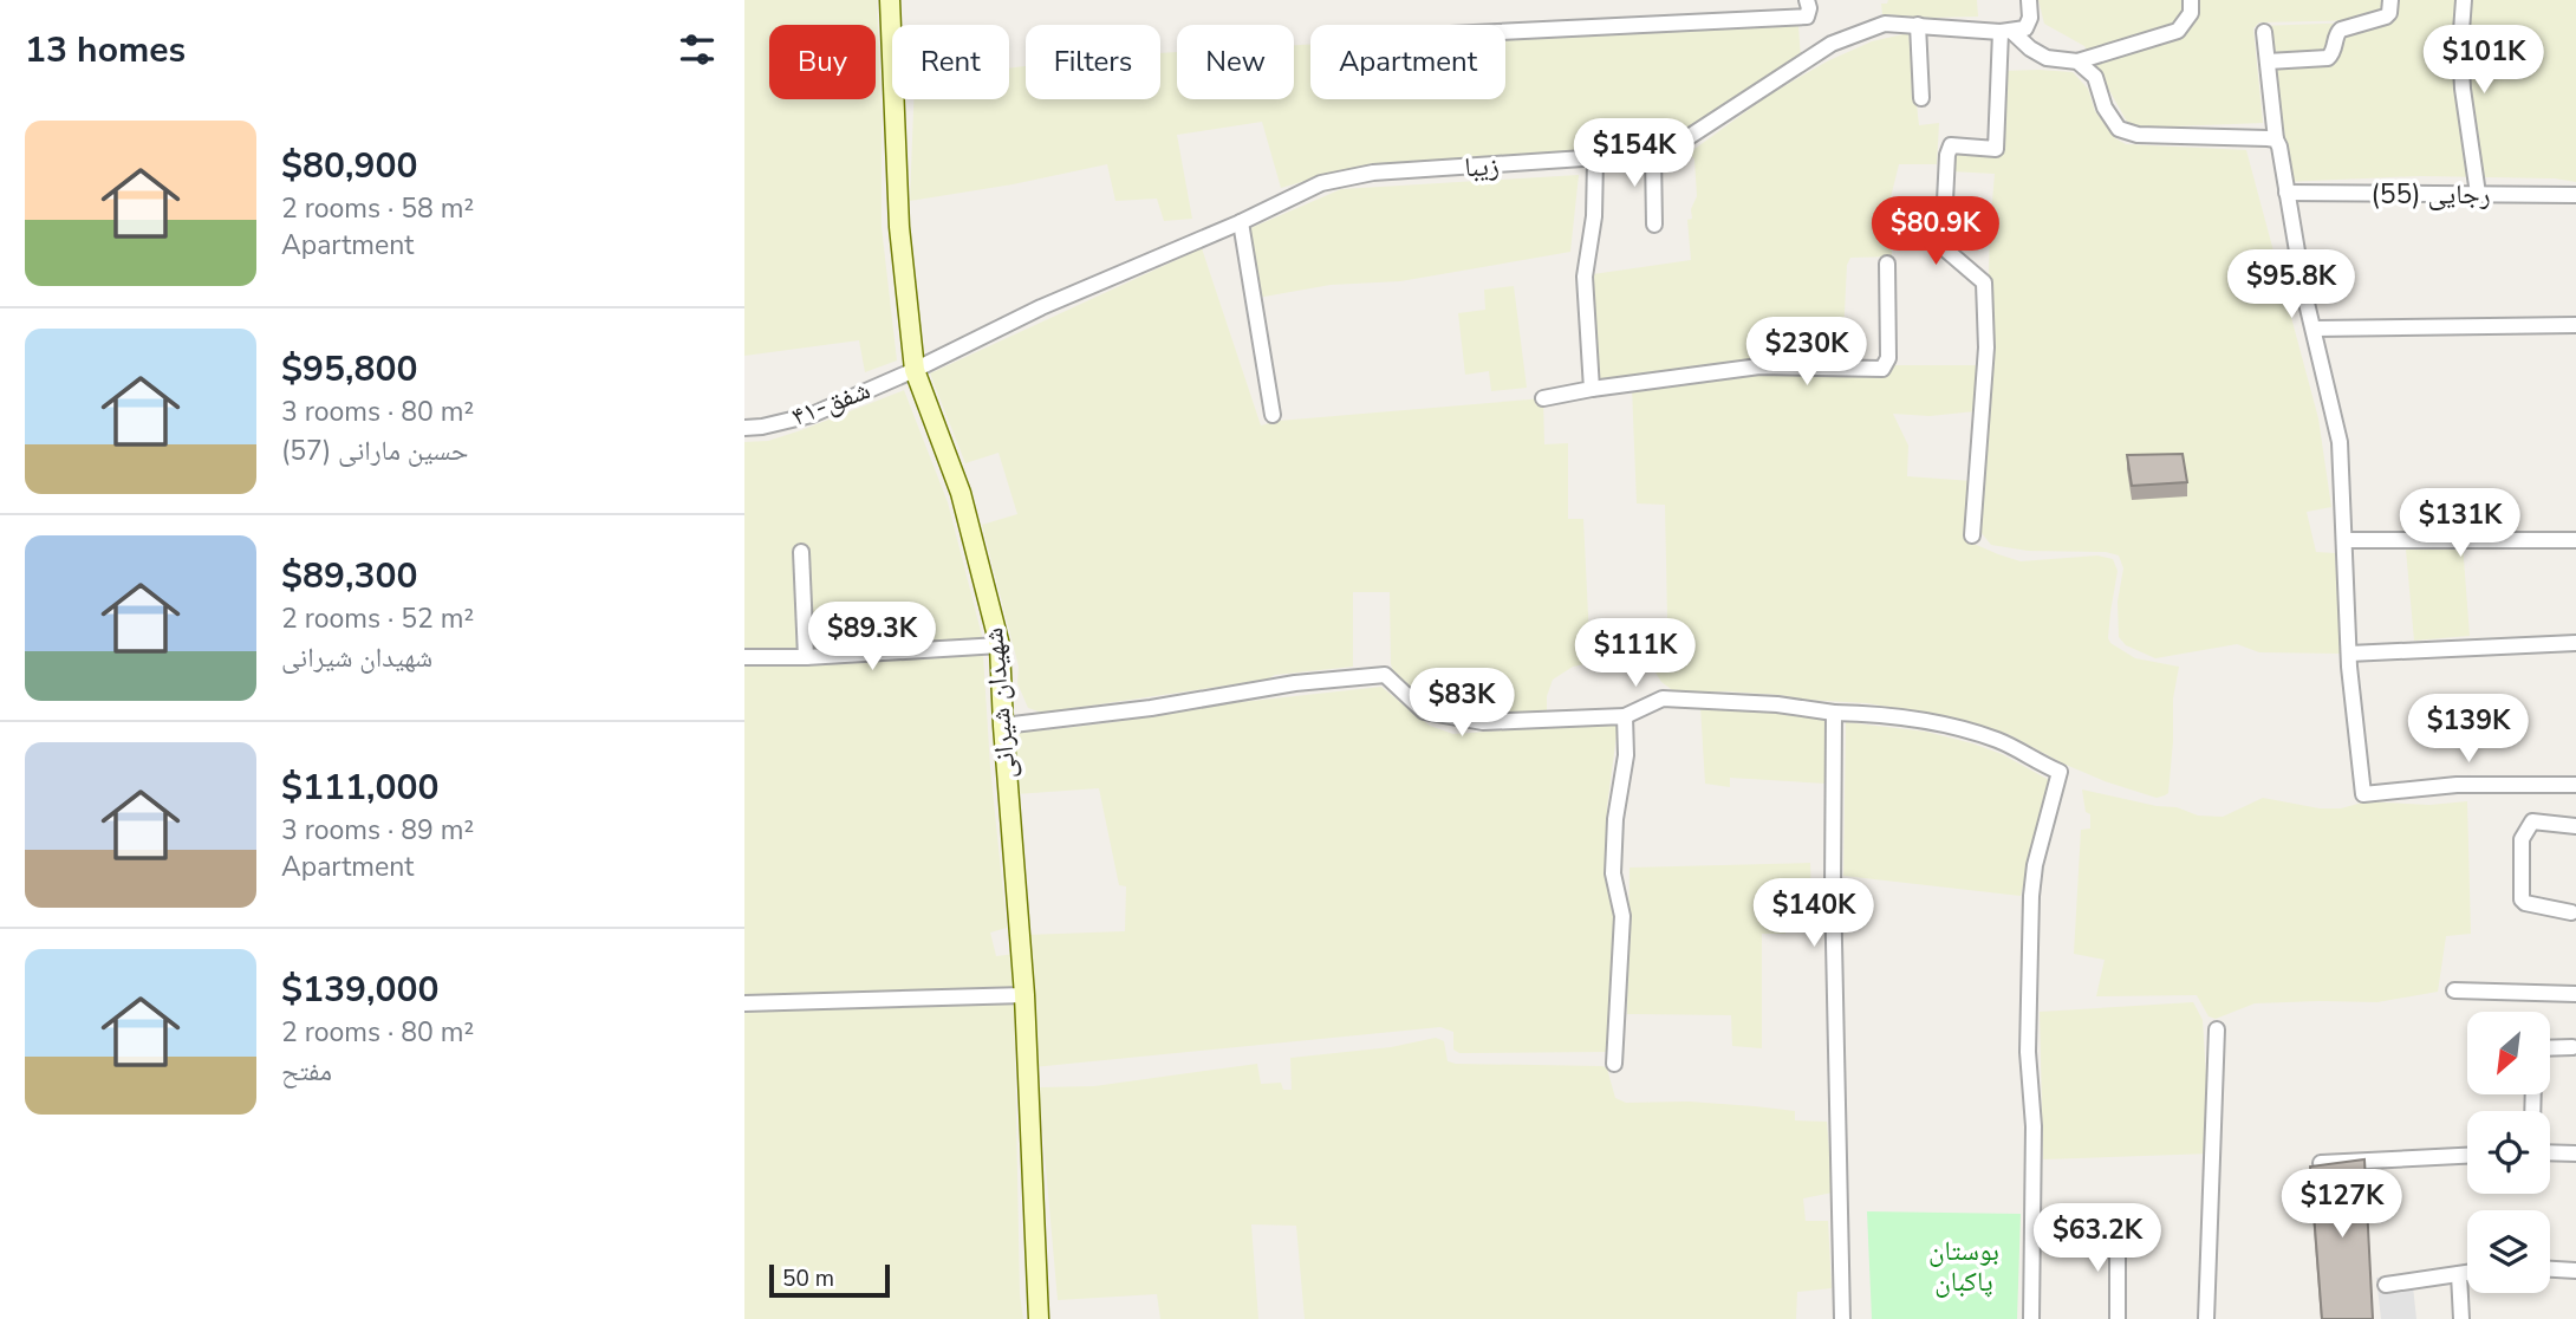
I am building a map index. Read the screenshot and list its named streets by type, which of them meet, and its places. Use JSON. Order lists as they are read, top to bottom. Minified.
{"streets":{"street":["زیبا","رجایی (55)","شفق-۴۱","شهیدان شیرانی"]},"crossings":[["زیبا","شفق-۴۱"],["زیبا","شهیدان شیرانی"],["شفق-۴۱","شهیدان شیرانی"]],"parks":["بوستان پاکبان"],"scale_bar":"50 m","north":"bottom left","page":{"heading":"13 homes","price":["$101K","$154K","$80.9K","$95.8K","$230K","$131K","$89.3K","$111K","$83K","$139K","$140K","$127K","$63.2K"],"chip":["Buy","Rent","Filters","New","Apartment"],"list":[{"name":"$80,900","note":"2 rooms · 58 m² · Apartment"},{"name":"$95,800","note":"3 rooms · 80 m² · حسین مارانی (57)"},{"name":"$89,300","note":"2 rooms · 52 m² · شهیدان شیرانی"},{"name":"$111,000","note":"3 rooms · 89 m² · Apartment"},{"name":"$139,000","note":"2 rooms · 80 m² · مفتح"}],"scale":"50 m"}}
